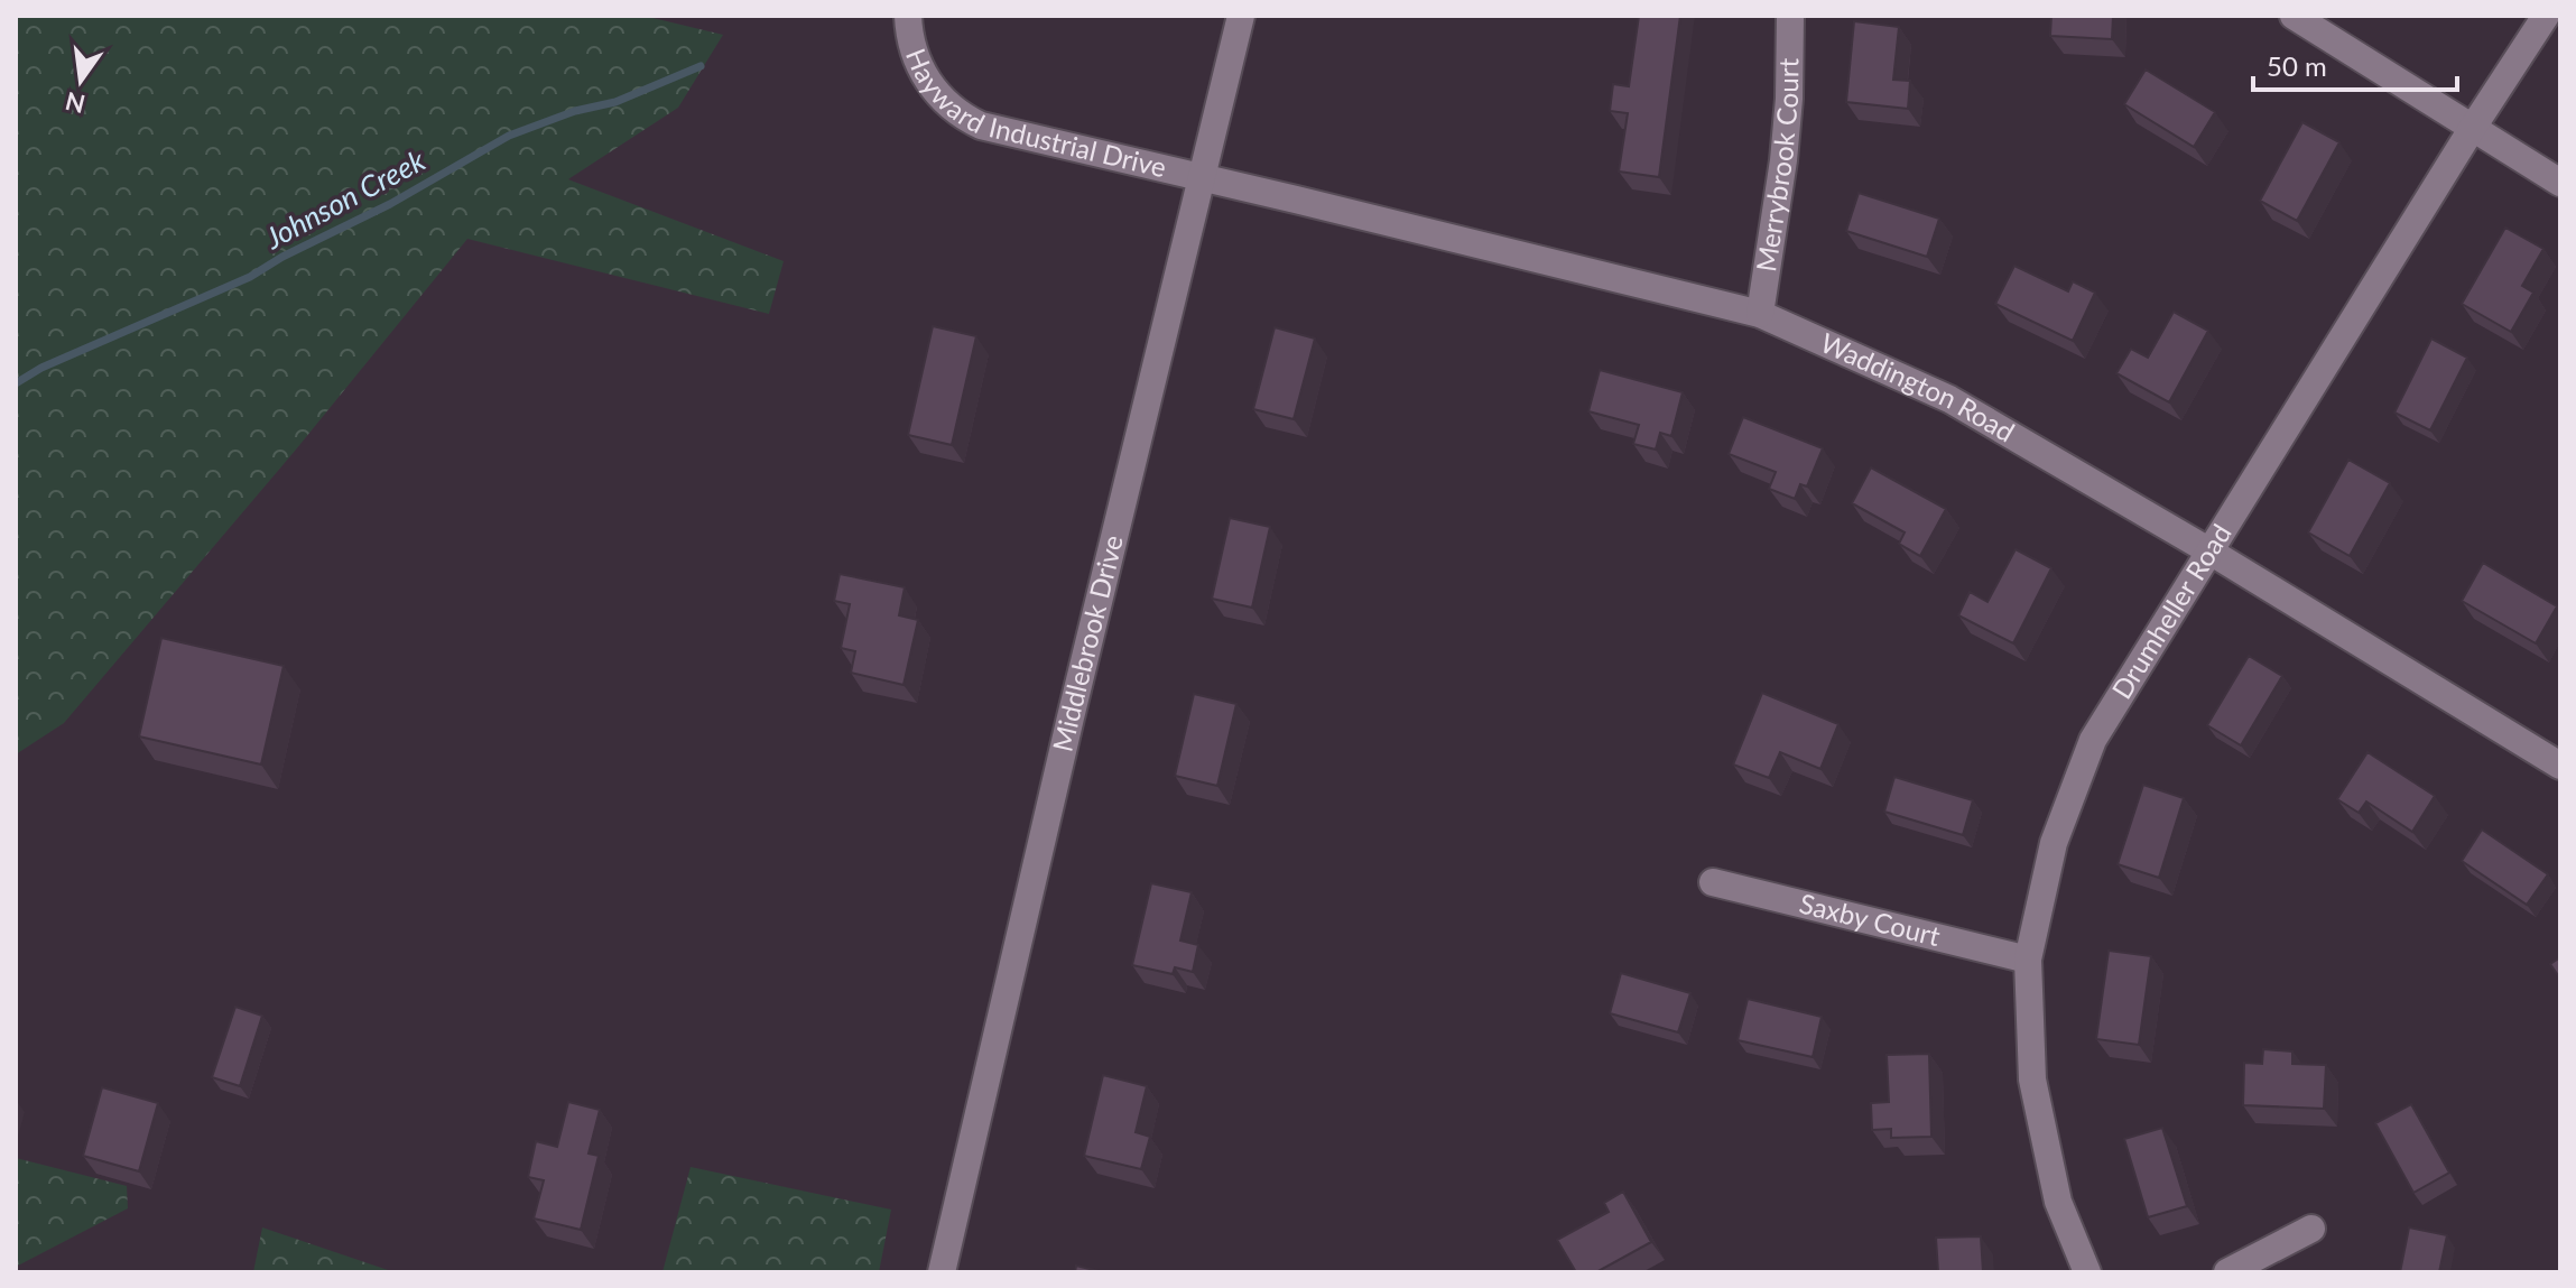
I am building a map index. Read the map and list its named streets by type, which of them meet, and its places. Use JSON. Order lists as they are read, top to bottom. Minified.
{"streets":{"street":["Hayward Industrial Drive","Merrybrook Court","Waddington Road","Drumheller Road","Middlebrook Drive","Saxby Court"]},"crossings":[["Hayward Industrial Drive","Waddington Road"],["Hayward Industrial Drive","Middlebrook Drive"],["Merrybrook Court","Waddington Road"],["Waddington Road","Drumheller Road"],["Waddington Road","Middlebrook Drive"],["Drumheller Road","Saxby Court"]],"water":["Johnson Creek"],"scale_bar":"50 m","north":"bottom"}
